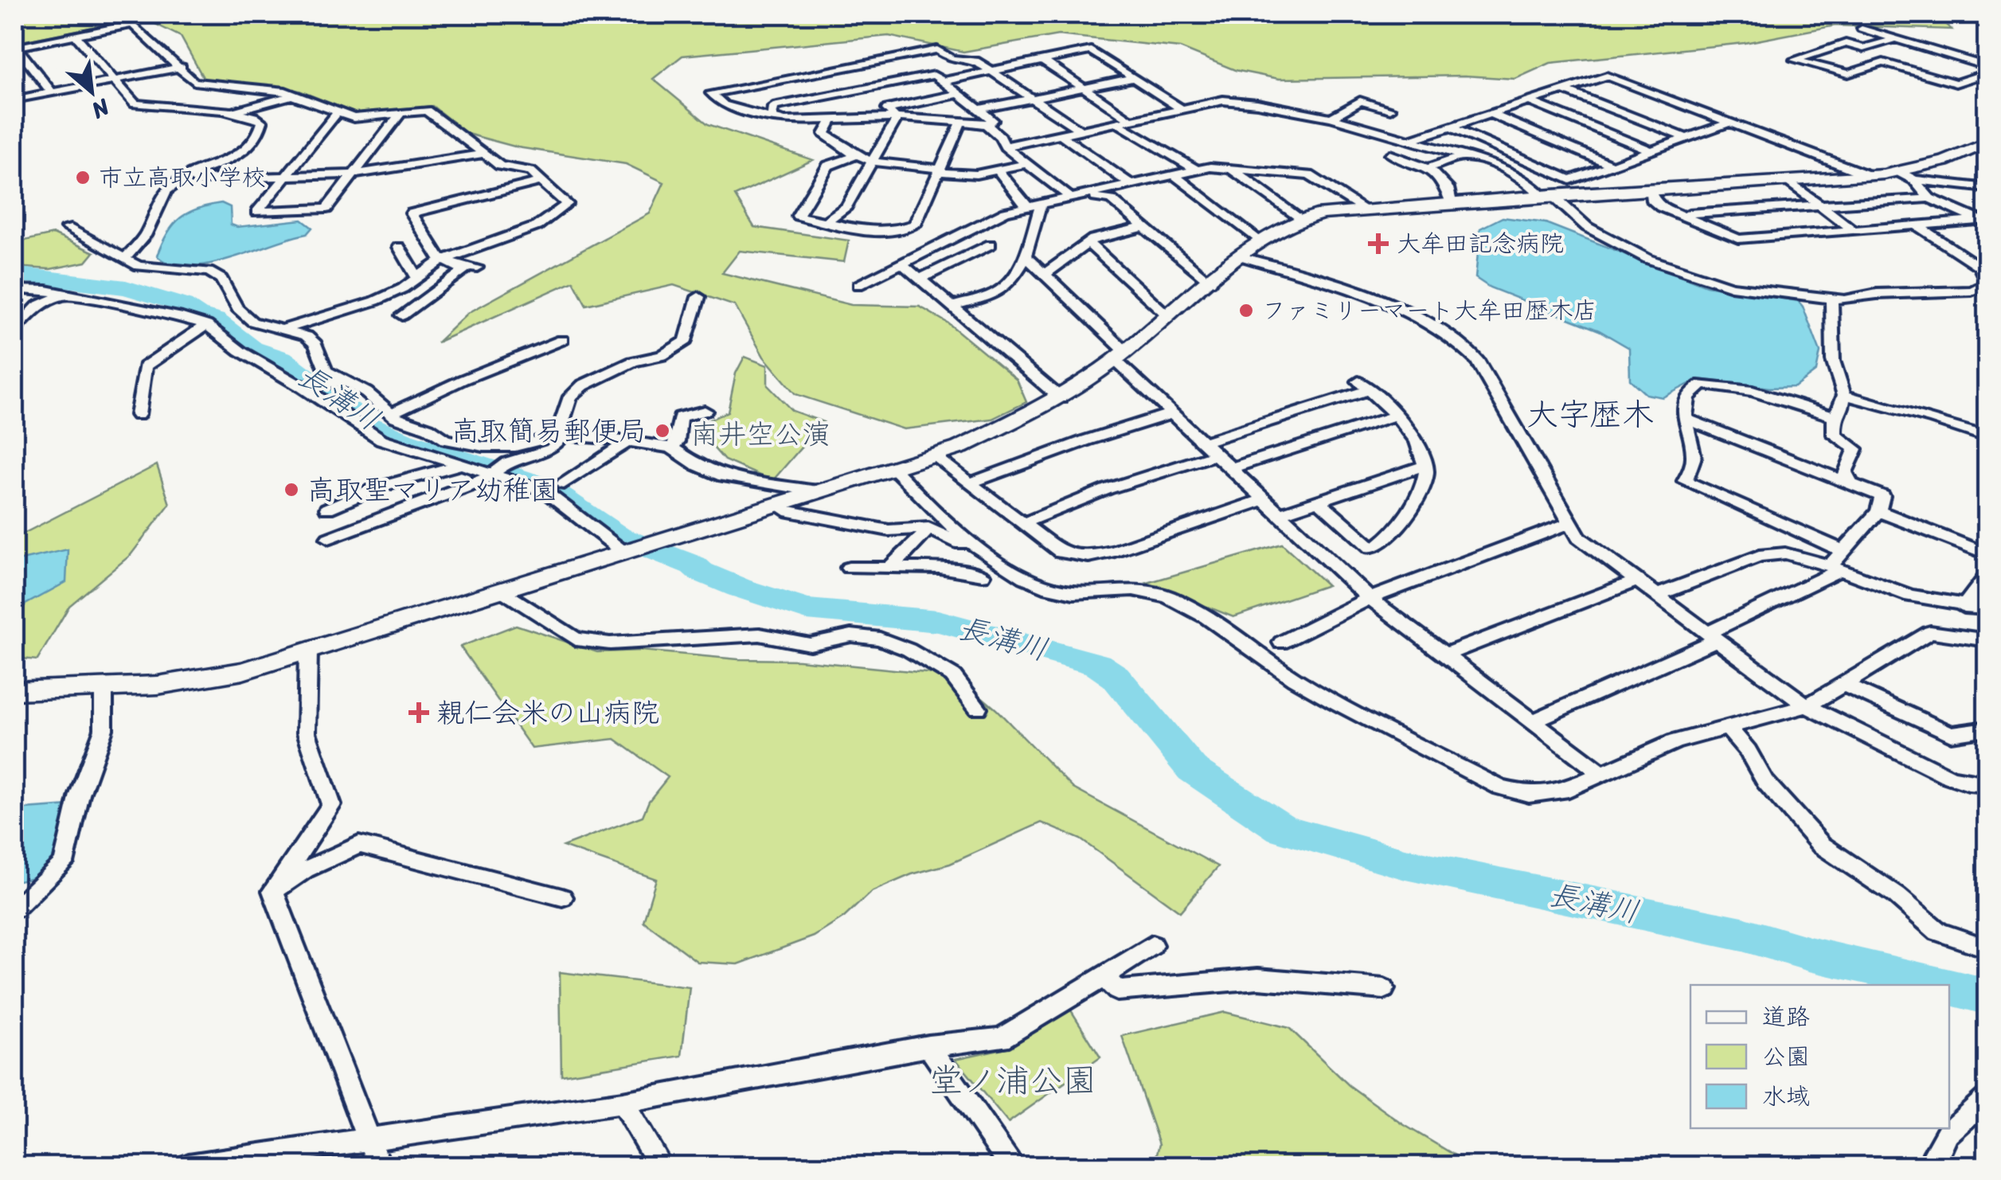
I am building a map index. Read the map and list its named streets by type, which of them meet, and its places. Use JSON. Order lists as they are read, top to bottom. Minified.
{"districts":["大字歴木"],"water":["長溝川"],"parks":["南井空公演","堂ノ浦公園"],"places":{"other":["市立高取小学校","ファミリーマート大牟田歴木店","高取簡易郵便局","高取聖マリア幼稚園"],"health":["大牟田記念病院","親仁会米の山病院"]},"legend":["道路","公園","水域"],"north":"bottom right"}
